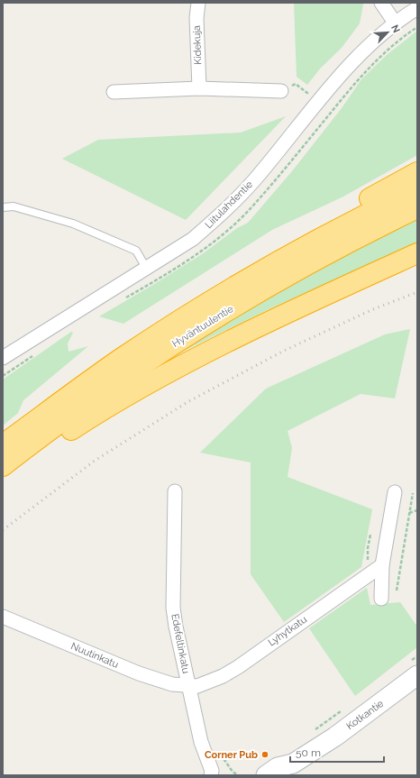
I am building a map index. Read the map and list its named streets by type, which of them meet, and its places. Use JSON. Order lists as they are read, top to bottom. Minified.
{"streets":{"highway":["Hyväntuulentie"],"street":["Kidekuja","Liitulahdentie","Lyhytkatu","Edefeltinkatu","Nuutinkatu","Kotkantie"]},"crossings":[["Lyhytkatu","Edefeltinkatu"],["Lyhytkatu","Nuutinkatu"],["Edefeltinkatu","Nuutinkatu"]],"places":["Corner Pub"],"scale_bar":"50 m","north":"top right"}
